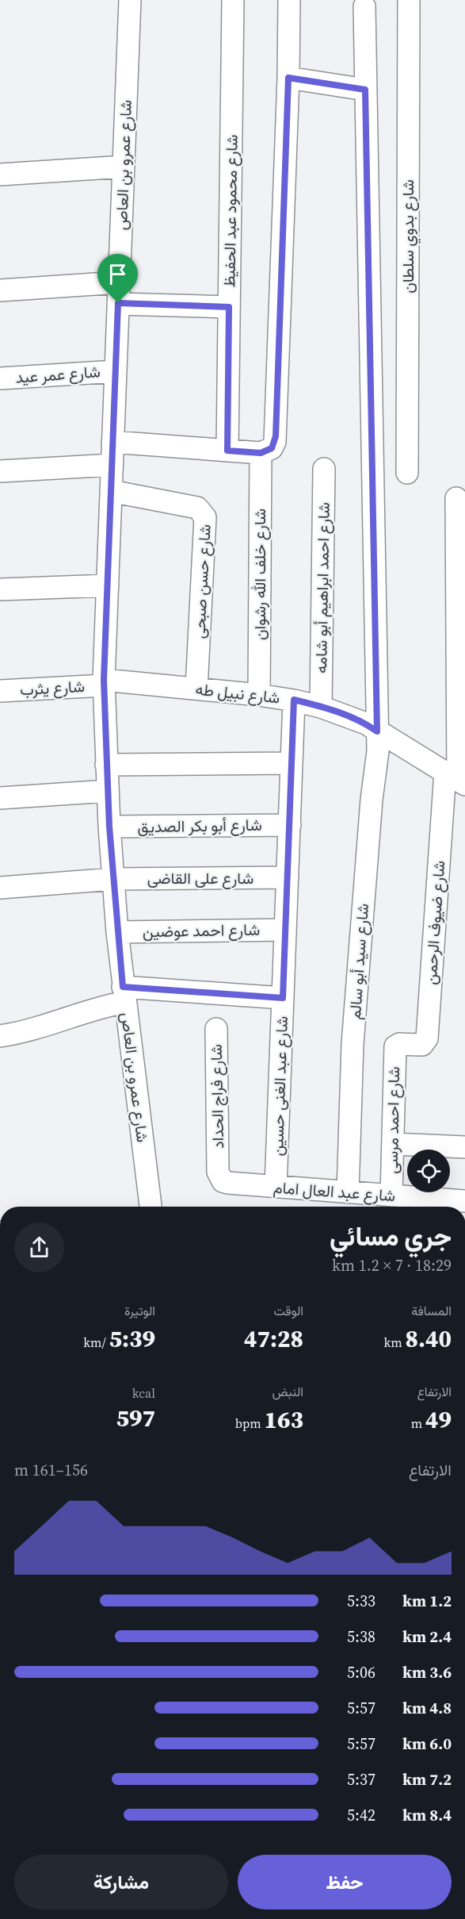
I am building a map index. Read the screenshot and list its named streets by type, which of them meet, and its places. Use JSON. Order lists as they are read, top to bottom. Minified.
{"streets":{"street":["شارع عمرو بن العاص","شارع محمود عبد الحفيظ","شارع بدوي سلطان","شارع عمر عيد","شارع خلف الله رشوان","شارع حسن صبحى","شارع احمد ابراهيم أبو شامه","شارع يثرب","شارع نبيل طه","شارع أبو بكر الصديق","شارع على القاضى","شارع ضيوف الرحمن","شارع احمد عوضين","شارع سيد أبو سالم","شارع عبد الغنى حسين","شارع فراج الحداد","شارع احمد مرسى","شارع عبد العال امام"]},"crossings":[["شارع عمرو بن العاص","شارع عمر عيد"],["شارع عمرو بن العاص","شارع حسن صبحى"],["شارع عمرو بن العاص","شارع يثرب"],["شارع عمرو بن العاص","شارع نبيل طه"],["شارع عمرو بن العاص","شارع أبو بكر الصديق"],["شارع عمرو بن العاص","شارع على القاضى"],["شارع عمرو بن العاص","شارع احمد عوضين"],["شارع خلف الله رشوان","شارع نبيل طه"],["شارع حسن صبحى","شارع نبيل طه"],["شارع احمد ابراهيم أبو شامه","شارع نبيل طه"],["شارع يثرب","شارع نبيل طه"],["شارع نبيل طه","شارع ضيوف الرحمن"],["شارع نبيل طه","شارع سيد أبو سالم"],["شارع نبيل طه","شارع عبد الغنى حسين"],["شارع أبو بكر الصديق","شارع عبد الغنى حسين"],["شارع على القاضى","شارع عبد الغنى حسين"],["شارع ضيوف الرحمن","شارع احمد مرسى"],["شارع احمد عوضين","شارع عبد الغنى حسين"],["شارع سيد أبو سالم","شارع عبد العال امام"],["شارع عبد الغنى حسين","شارع عبد العال امام"],["شارع فراج الحداد","شارع عبد العال امام"],["شارع احمد مرسى","شارع عبد العال امام"]],"page":{"heading":["جري مسائي","18:29 · 7 × 1.2 km"],"stats":[["المسافة","8.40 km"],["الوقت","47:28"],["الوتيرة","5:39 /km"],["الارتفاع","49 m"],["النبض","163 bpm"],["kcal","597"]],"chart":["الارتفاع","156–161 m"],"list":[{"name":"1.2 km","note":"5:33"},{"name":"2.4 km","note":"5:38"},{"name":"3.6 km","note":"5:06"},{"name":"4.8 km","note":"5:57"},{"name":"6.0 km","note":"5:57"},{"name":"7.2 km","note":"5:37"},{"name":"8.4 km","note":"5:42"}],"buttons":["حفظ","مشاركة"]}}
